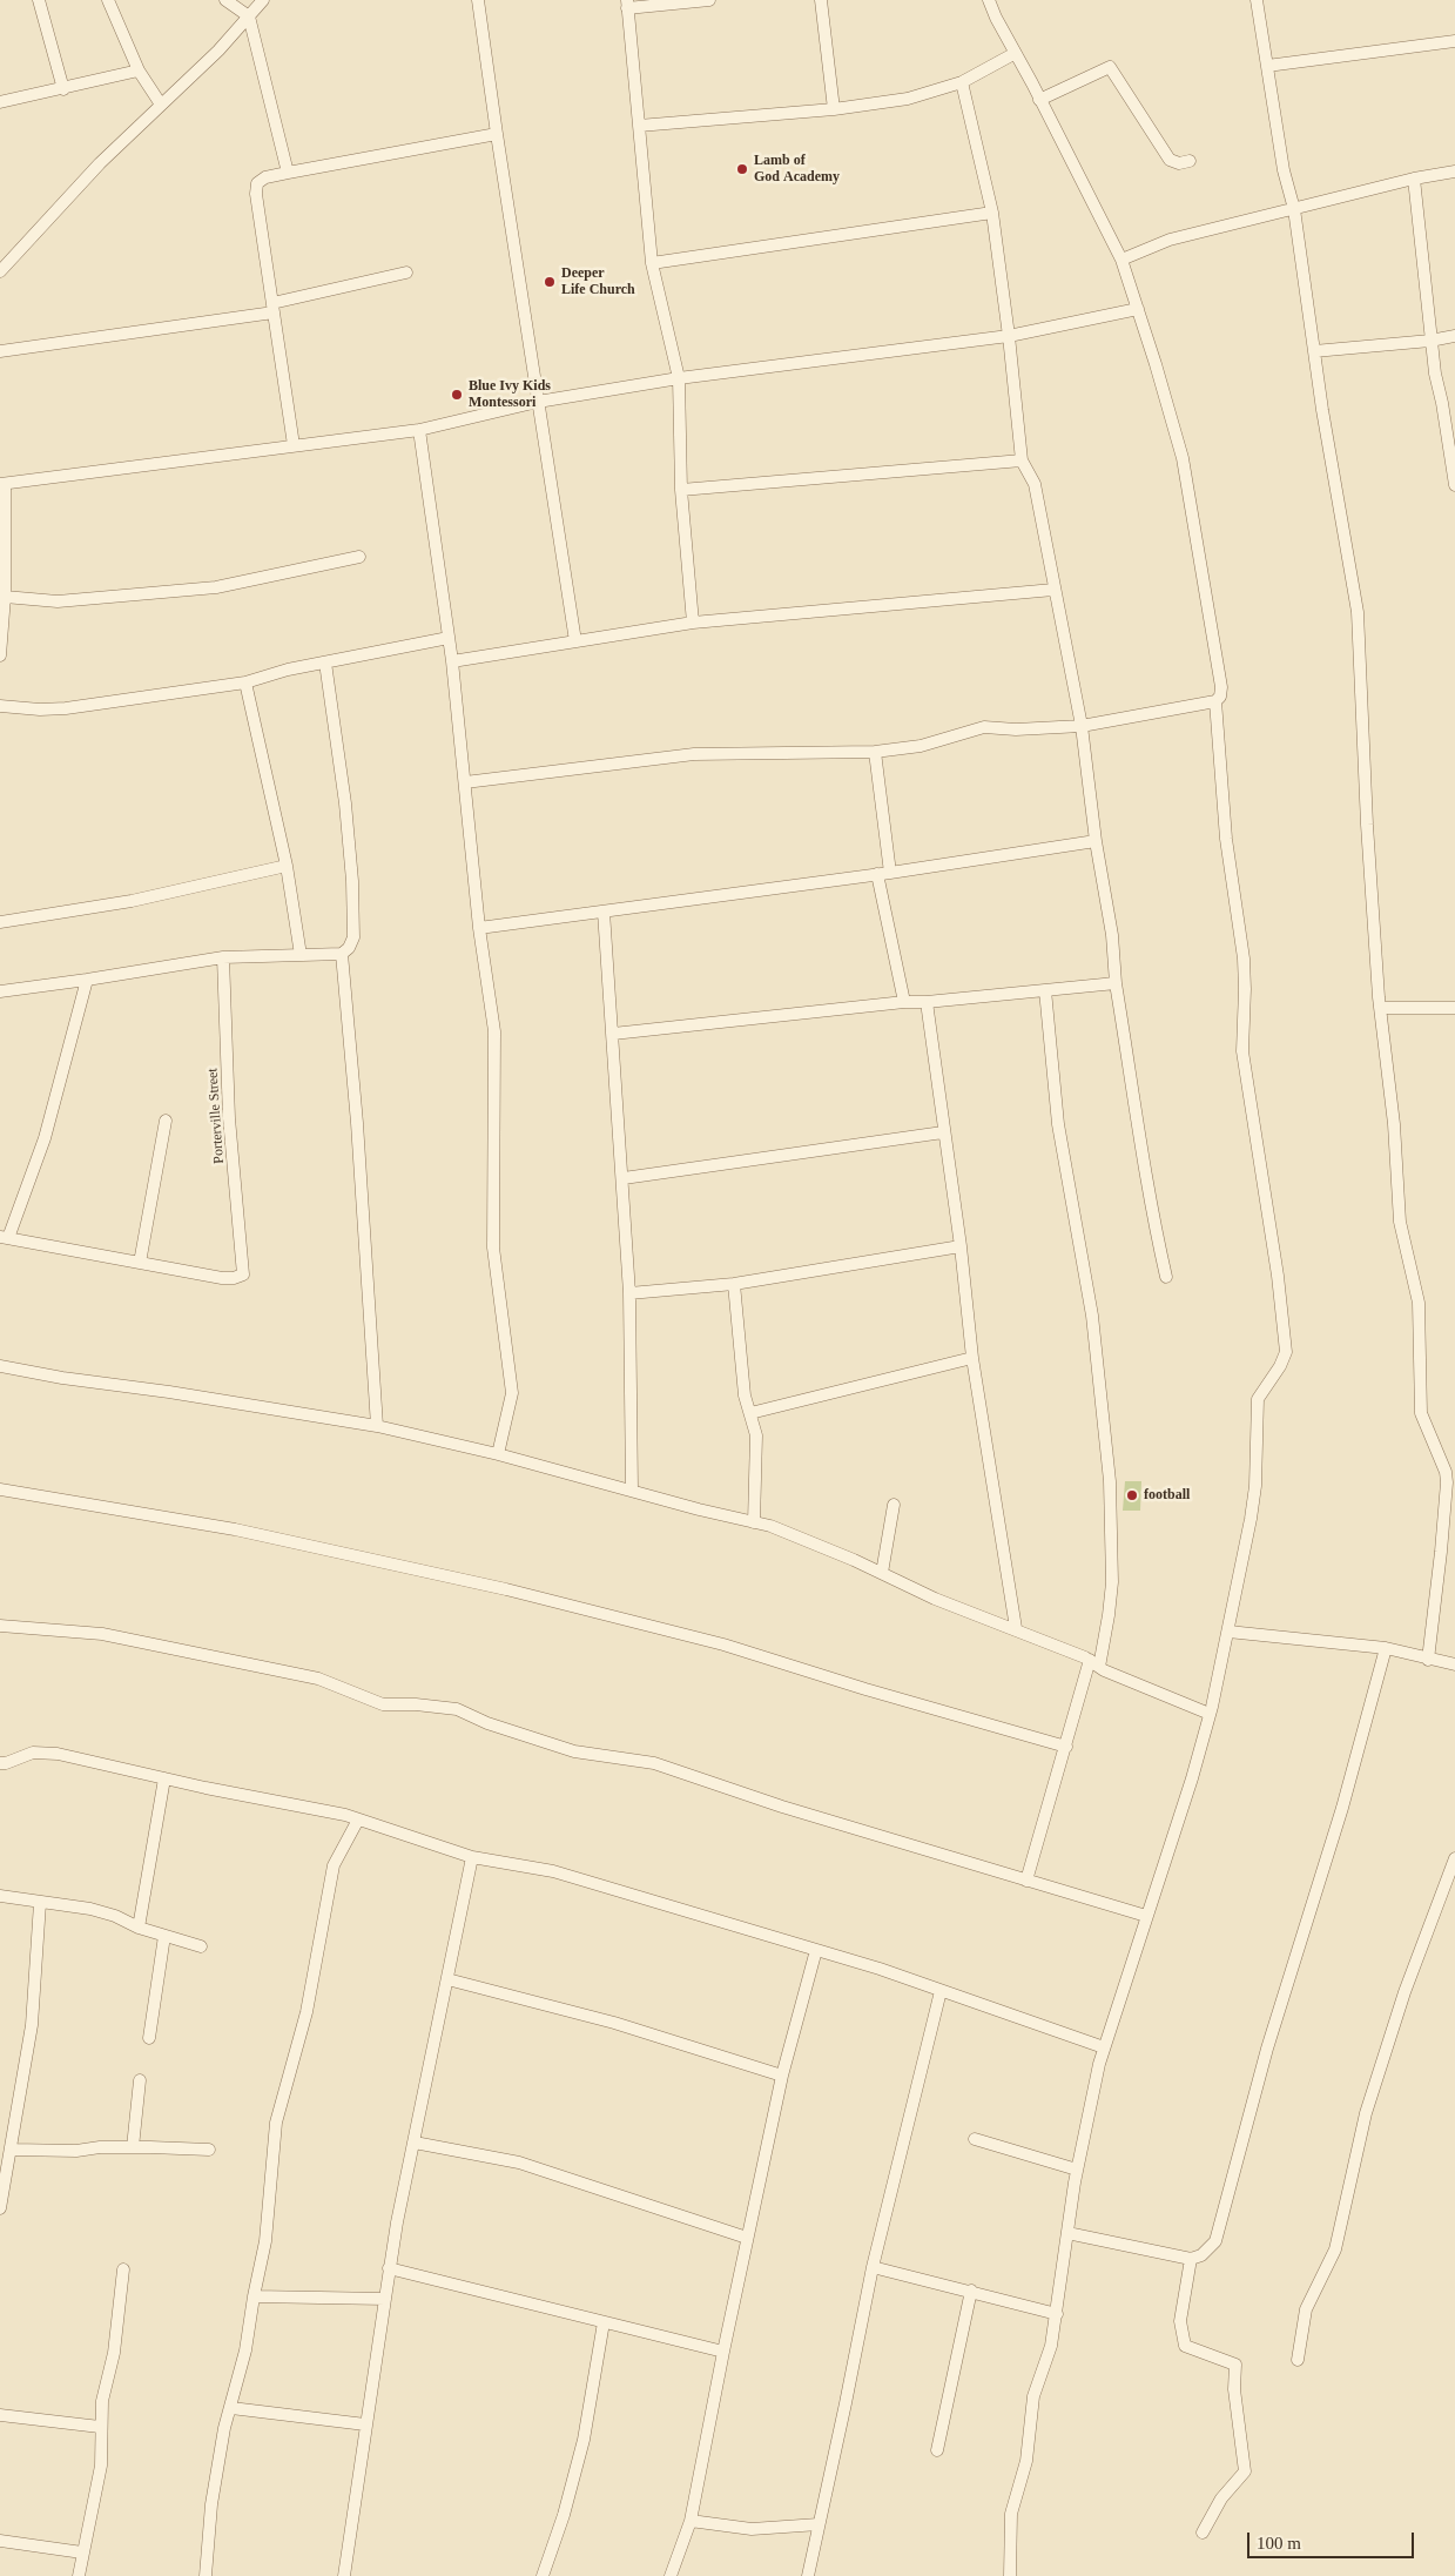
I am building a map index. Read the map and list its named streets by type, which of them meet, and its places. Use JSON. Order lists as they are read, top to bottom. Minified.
{"streets":{"street":["Porterville Street"]},"places":["Lamb of God Academy","Deeper Life Church","Blue Ivy Kids Montessori","football"],"scale_bar":"100 m"}
